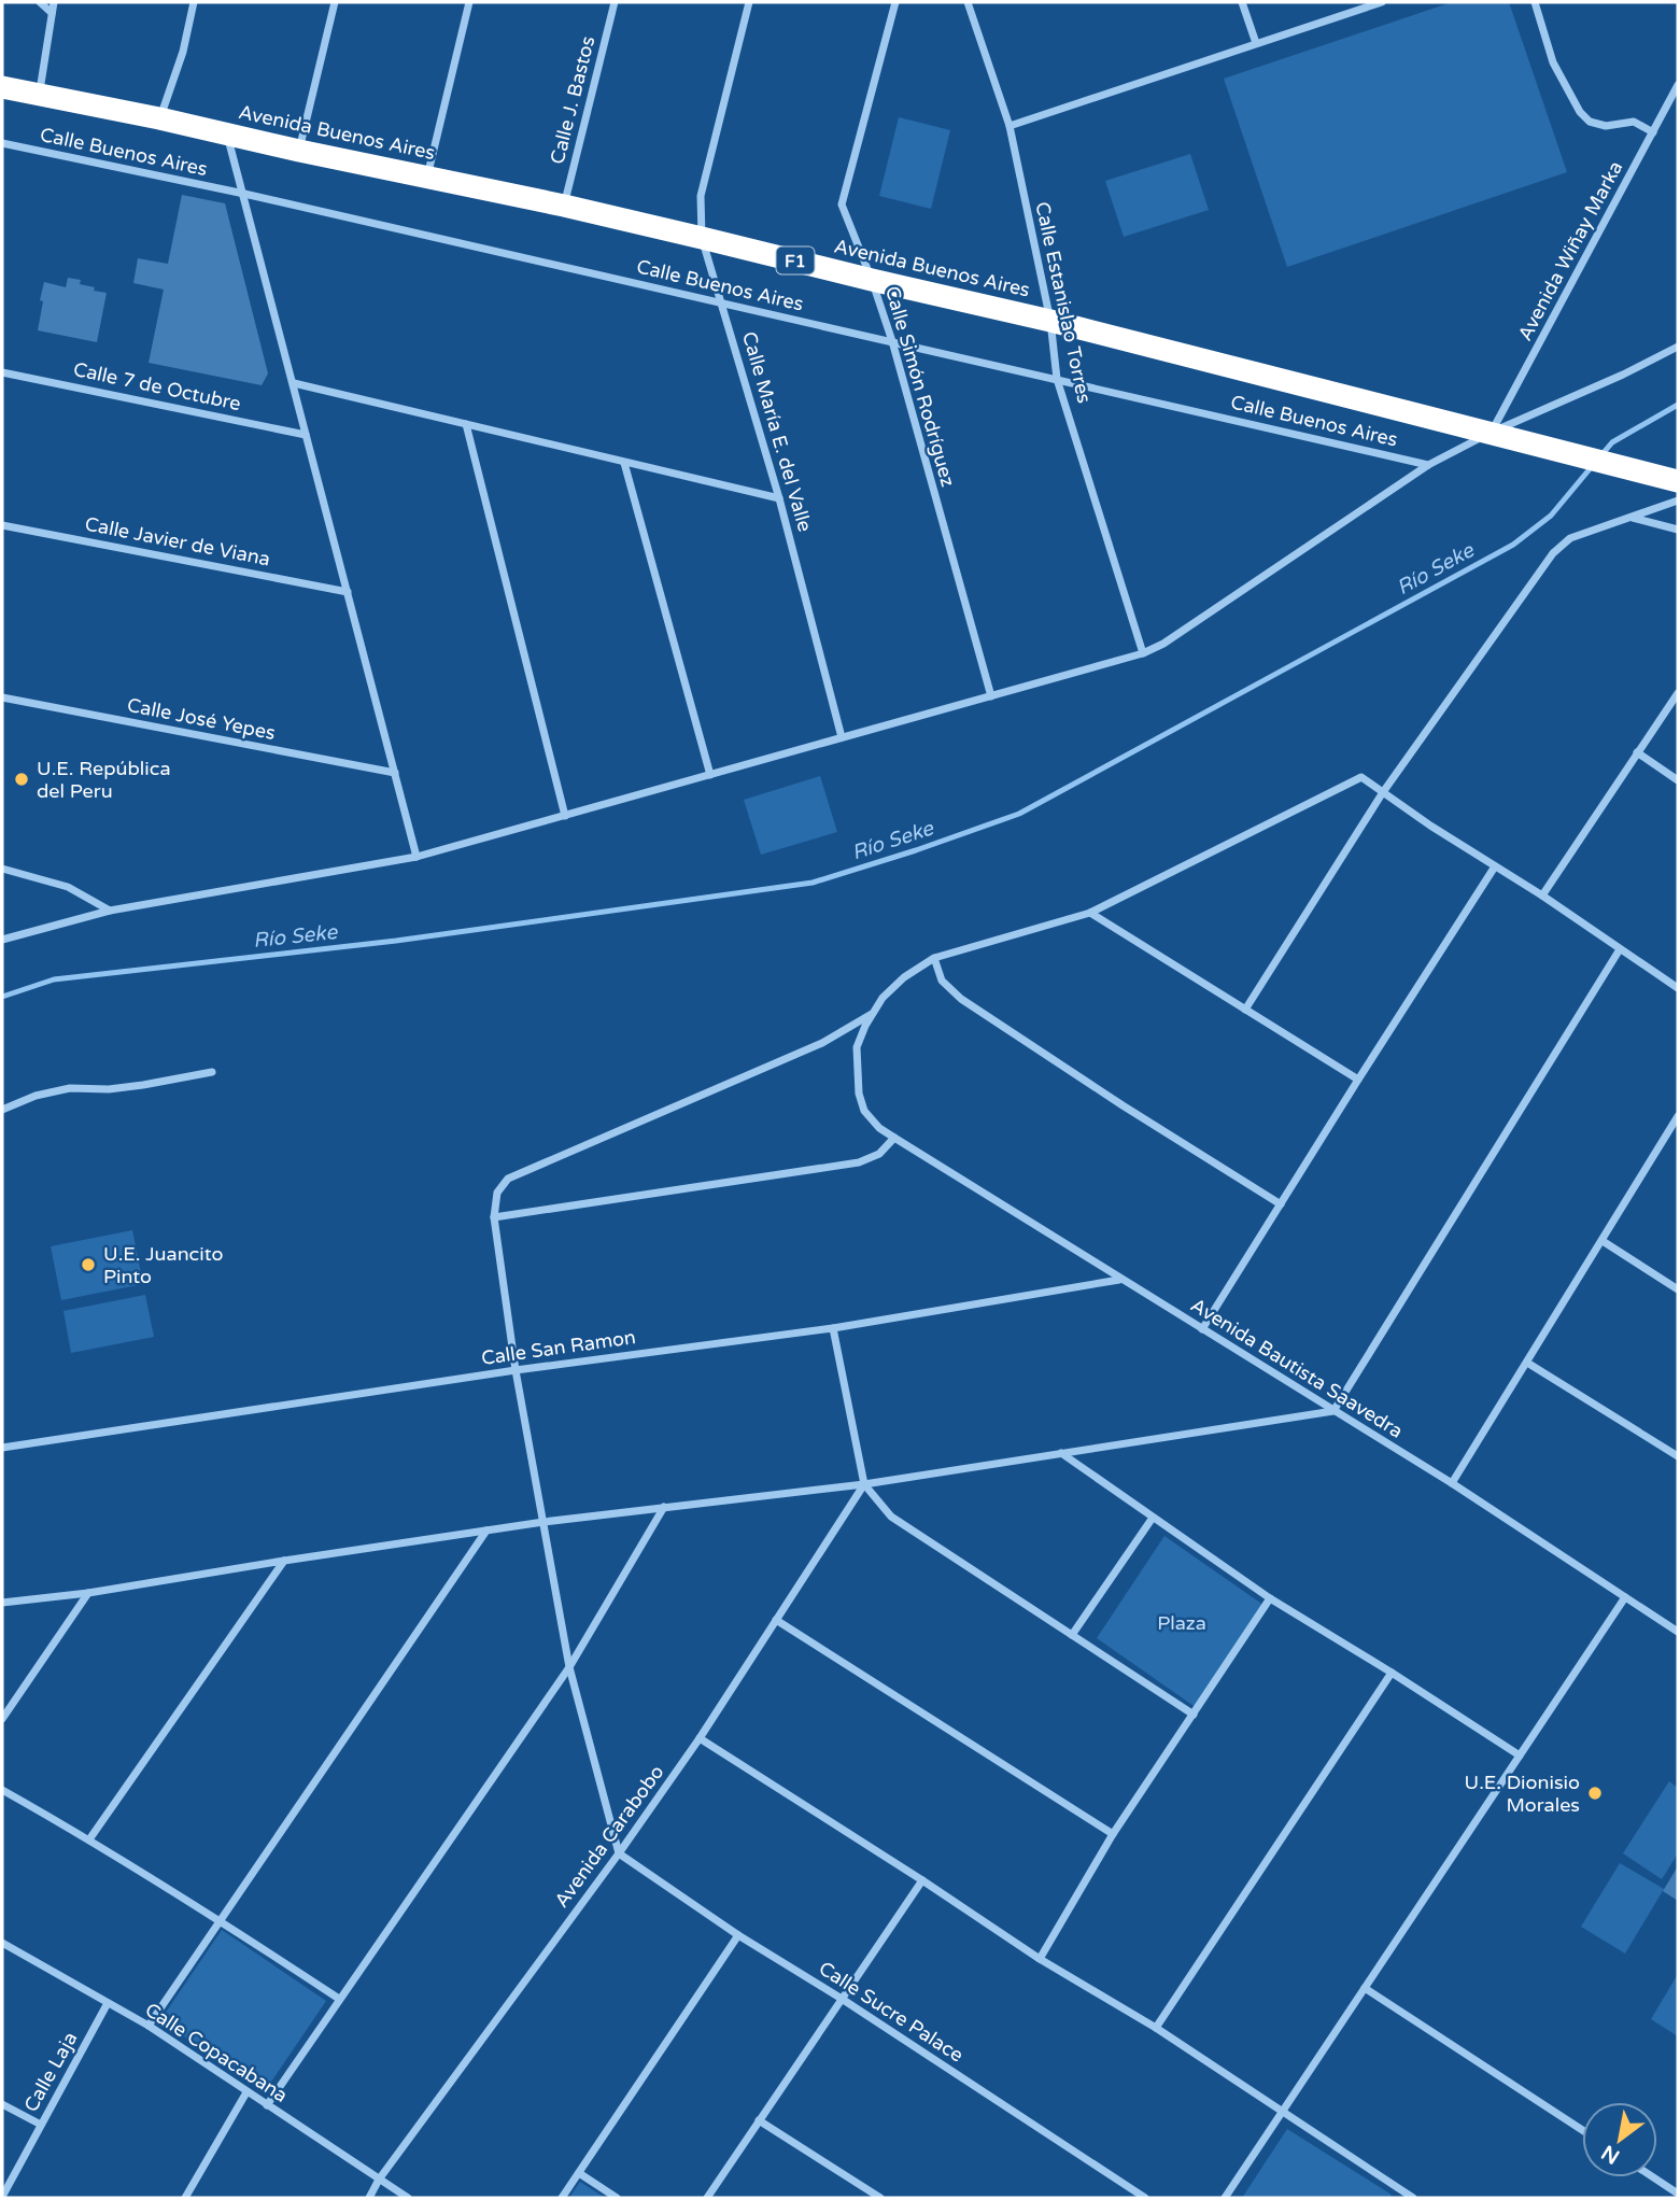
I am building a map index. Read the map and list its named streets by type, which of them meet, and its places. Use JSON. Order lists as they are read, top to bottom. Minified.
{"streets":{"highway":["Avenida Buenos Aires","F1"],"street":["Calle J. Bastos","Calle Buenos Aires","Avenida Wiñay Marka","Calle Estanislao Torres","Calle 7 de Octubre","Calle Simón Rodríguez","Calle María E. del Valle","Calle Javier de Viana","Calle José Yepes","Calle San Ramon","Avenida Bautista Saavedra","Avenida Carabobo","Calle Sucre Palace","Calle Copacabana","Calle Laja"]},"crossings":[["Calle J. Bastos","Avenida Buenos Aires"],["Avenida Buenos Aires","Avenida Wiñay Marka"],["Avenida Buenos Aires","Calle Estanislao Torres"],["Avenida Buenos Aires","Calle Simón Rodríguez"],["Avenida Buenos Aires","Calle María E. del Valle"],["Calle Buenos Aires","Calle Estanislao Torres"],["Calle Buenos Aires","Calle Simón Rodríguez"],["Calle Buenos Aires","Calle María E. del Valle"],["Calle San Ramon","Avenida Bautista Saavedra"],["Avenida Carabobo","Calle Sucre Palace"],["Avenida Carabobo","Calle Copacabana"],["Calle Copacabana","Calle Laja"]],"water":["Río Seke"],"parks":["Plaza"],"places":["U.E. República del Peru","U.E. Juancito Pinto","U.E. Dionisio Morales"],"north":"bottom left"}
